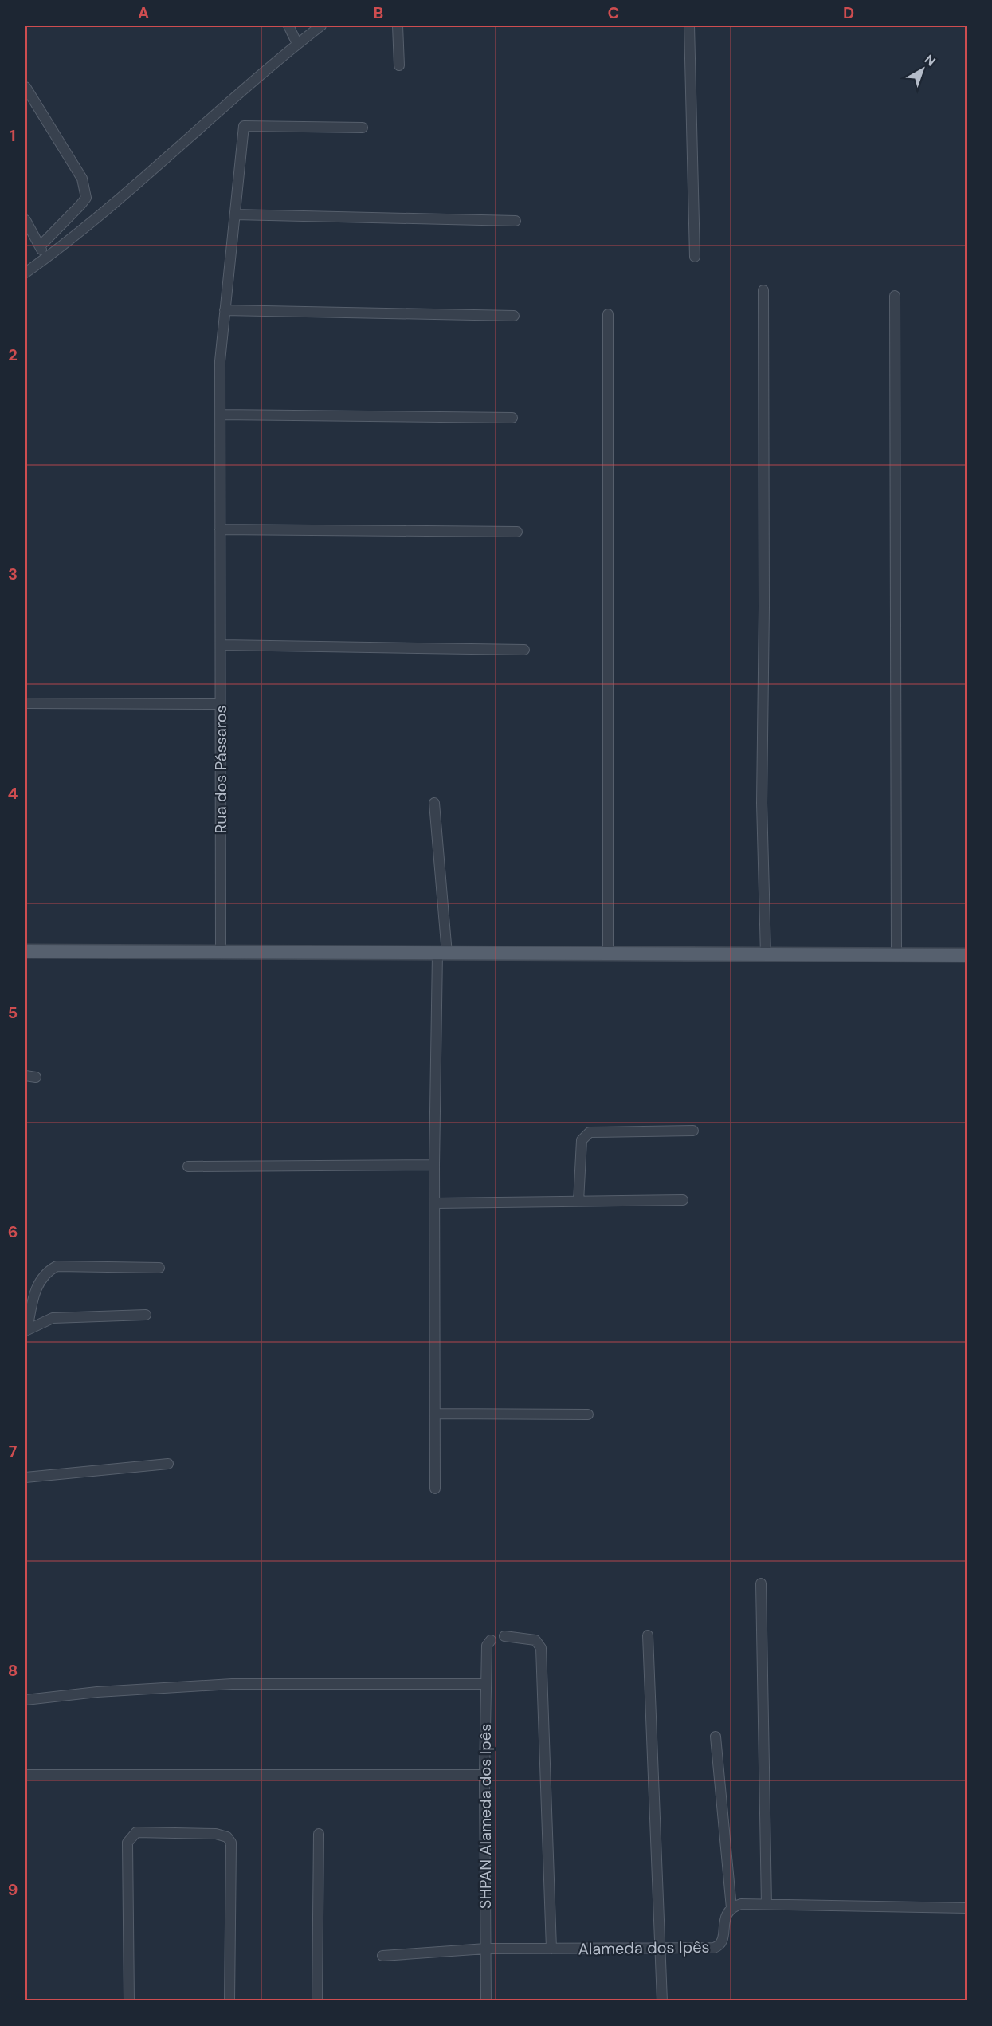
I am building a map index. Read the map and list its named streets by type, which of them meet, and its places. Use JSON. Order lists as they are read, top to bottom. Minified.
{"streets":{"street":["Rua dos Pássaros","SHPAN Alameda dos Ipês","Alameda dos Ipês"]},"crossings":[["SHPAN Alameda dos Ipês","Alameda dos Ipês"]],"north":"top right","grid":{"columns":["A","B","C","D"],"rows":["1","2","3","4","5","6","7","8","9"]}}
